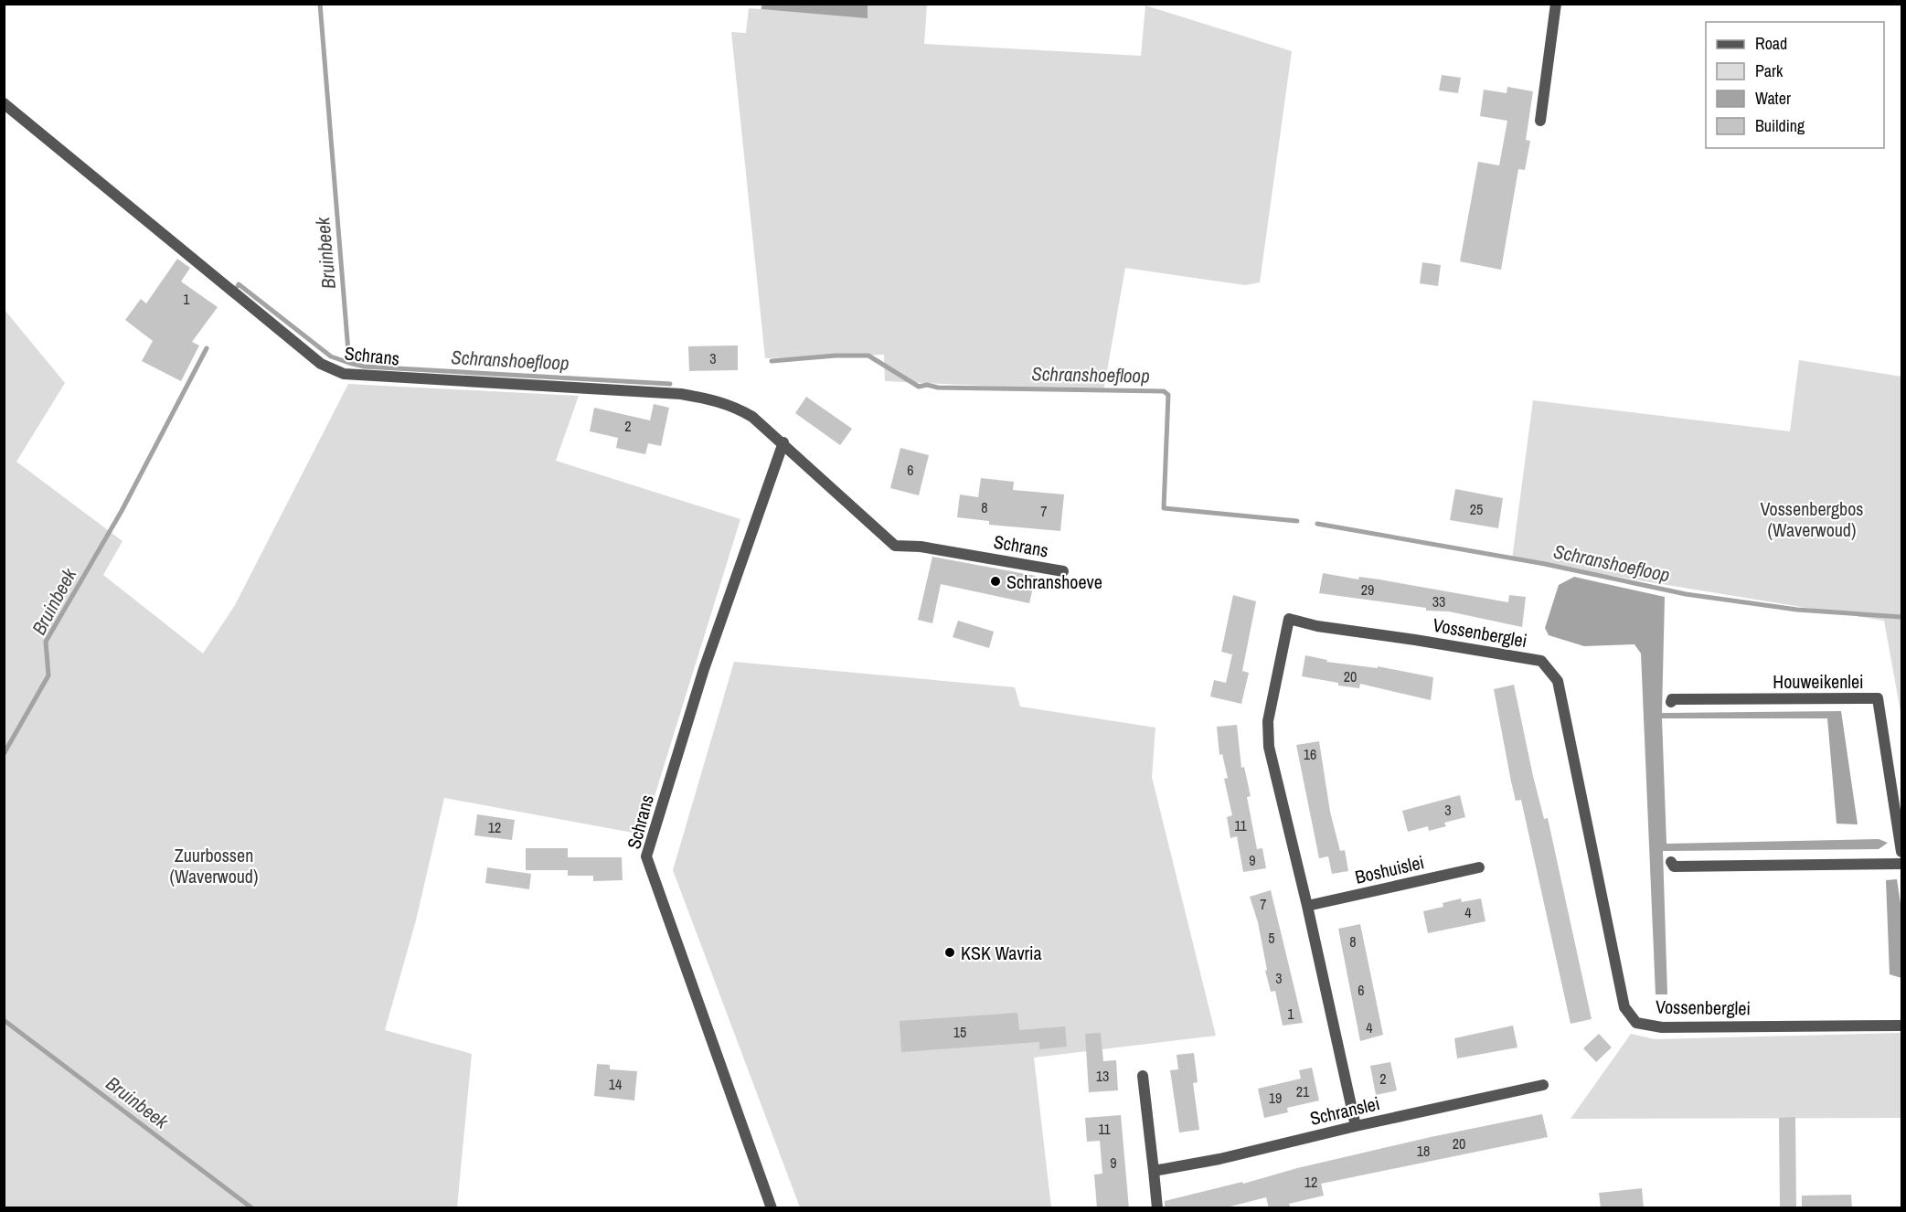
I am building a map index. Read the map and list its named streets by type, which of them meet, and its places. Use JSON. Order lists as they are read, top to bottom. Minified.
{"streets":{"street":["Schrans","Vossenberglei","Houweikenlei","Boshuislei","Schranslei"]},"crossings":[["Vossenberglei","Boshuislei"],["Vossenberglei","Schranslei"]],"water":["Bruinbeek","Schranshoefloop"],"parks":["Vossenbergbos (Waverwoud)","Zuurbossen (Waverwoud)"],"places":["Schranshoeve","KSK Wavria"],"house_numbers":["1","3","2","6","8","25","7","29","33","20","16","3","11","12","9","7","4","5","8","3","6","1","4","15","13","2","14","21","19","11","20","18","9","12"],"legend":["Road","Park","Water","Building"]}
